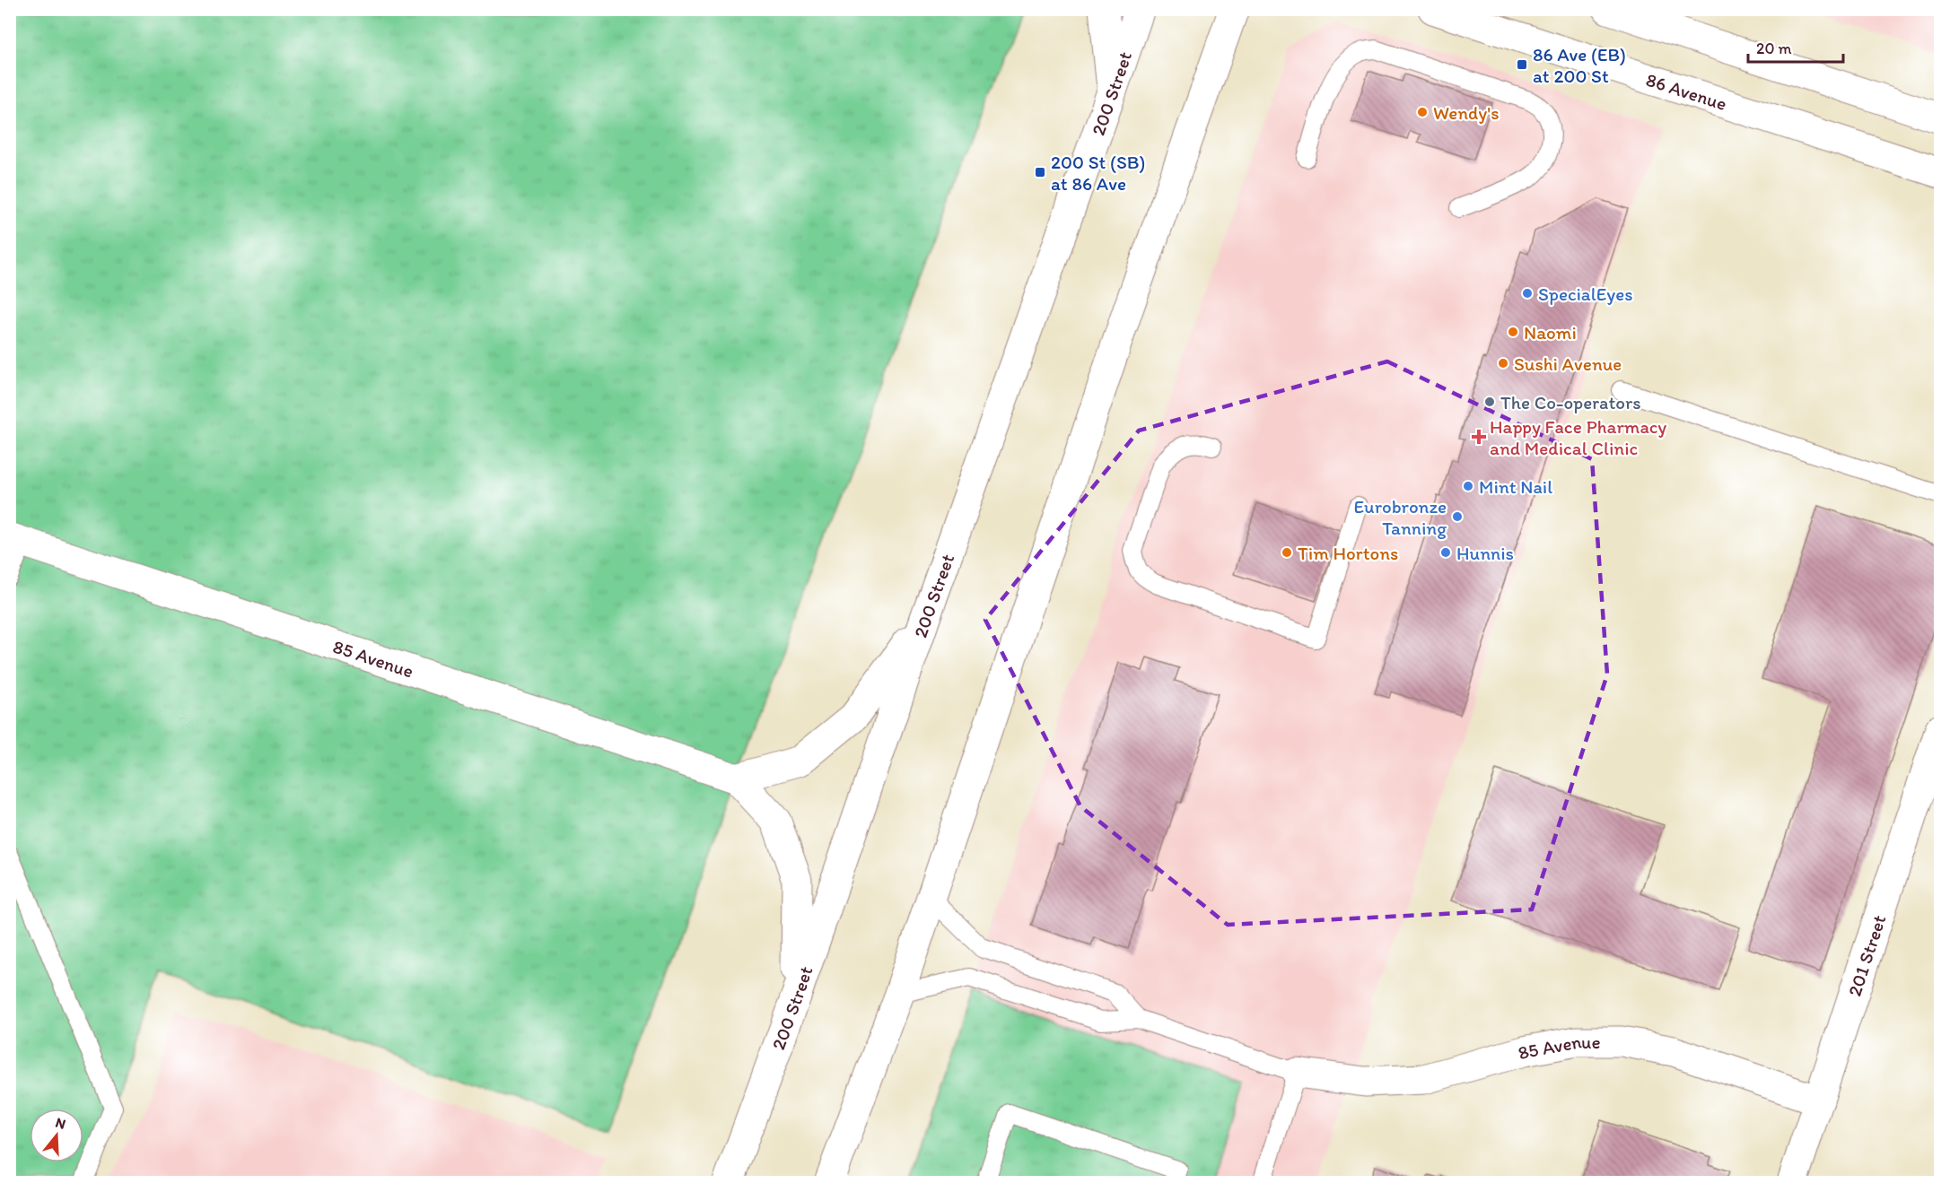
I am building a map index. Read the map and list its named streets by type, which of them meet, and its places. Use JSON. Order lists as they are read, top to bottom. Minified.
{"streets":{"main road":["86 Avenue","200 Street","85 Avenue","201 Street"]},"crossings":[["85 Avenue","201 Street"]],"places":{"transit":["86 Ave (EB) at 200 St","200 St (SB) at 86 Ave"],"other":["Wendy's","SpecialEyes","Naomi","Sushi Avenue","The Co-operators","Mint Nail","Eurobronze Tanning","Tim Hortons","Hunnis"],"health":["Happy Face Pharmacy and Medical Clinic"]},"scale_bar":"20 m","north":"top"}
